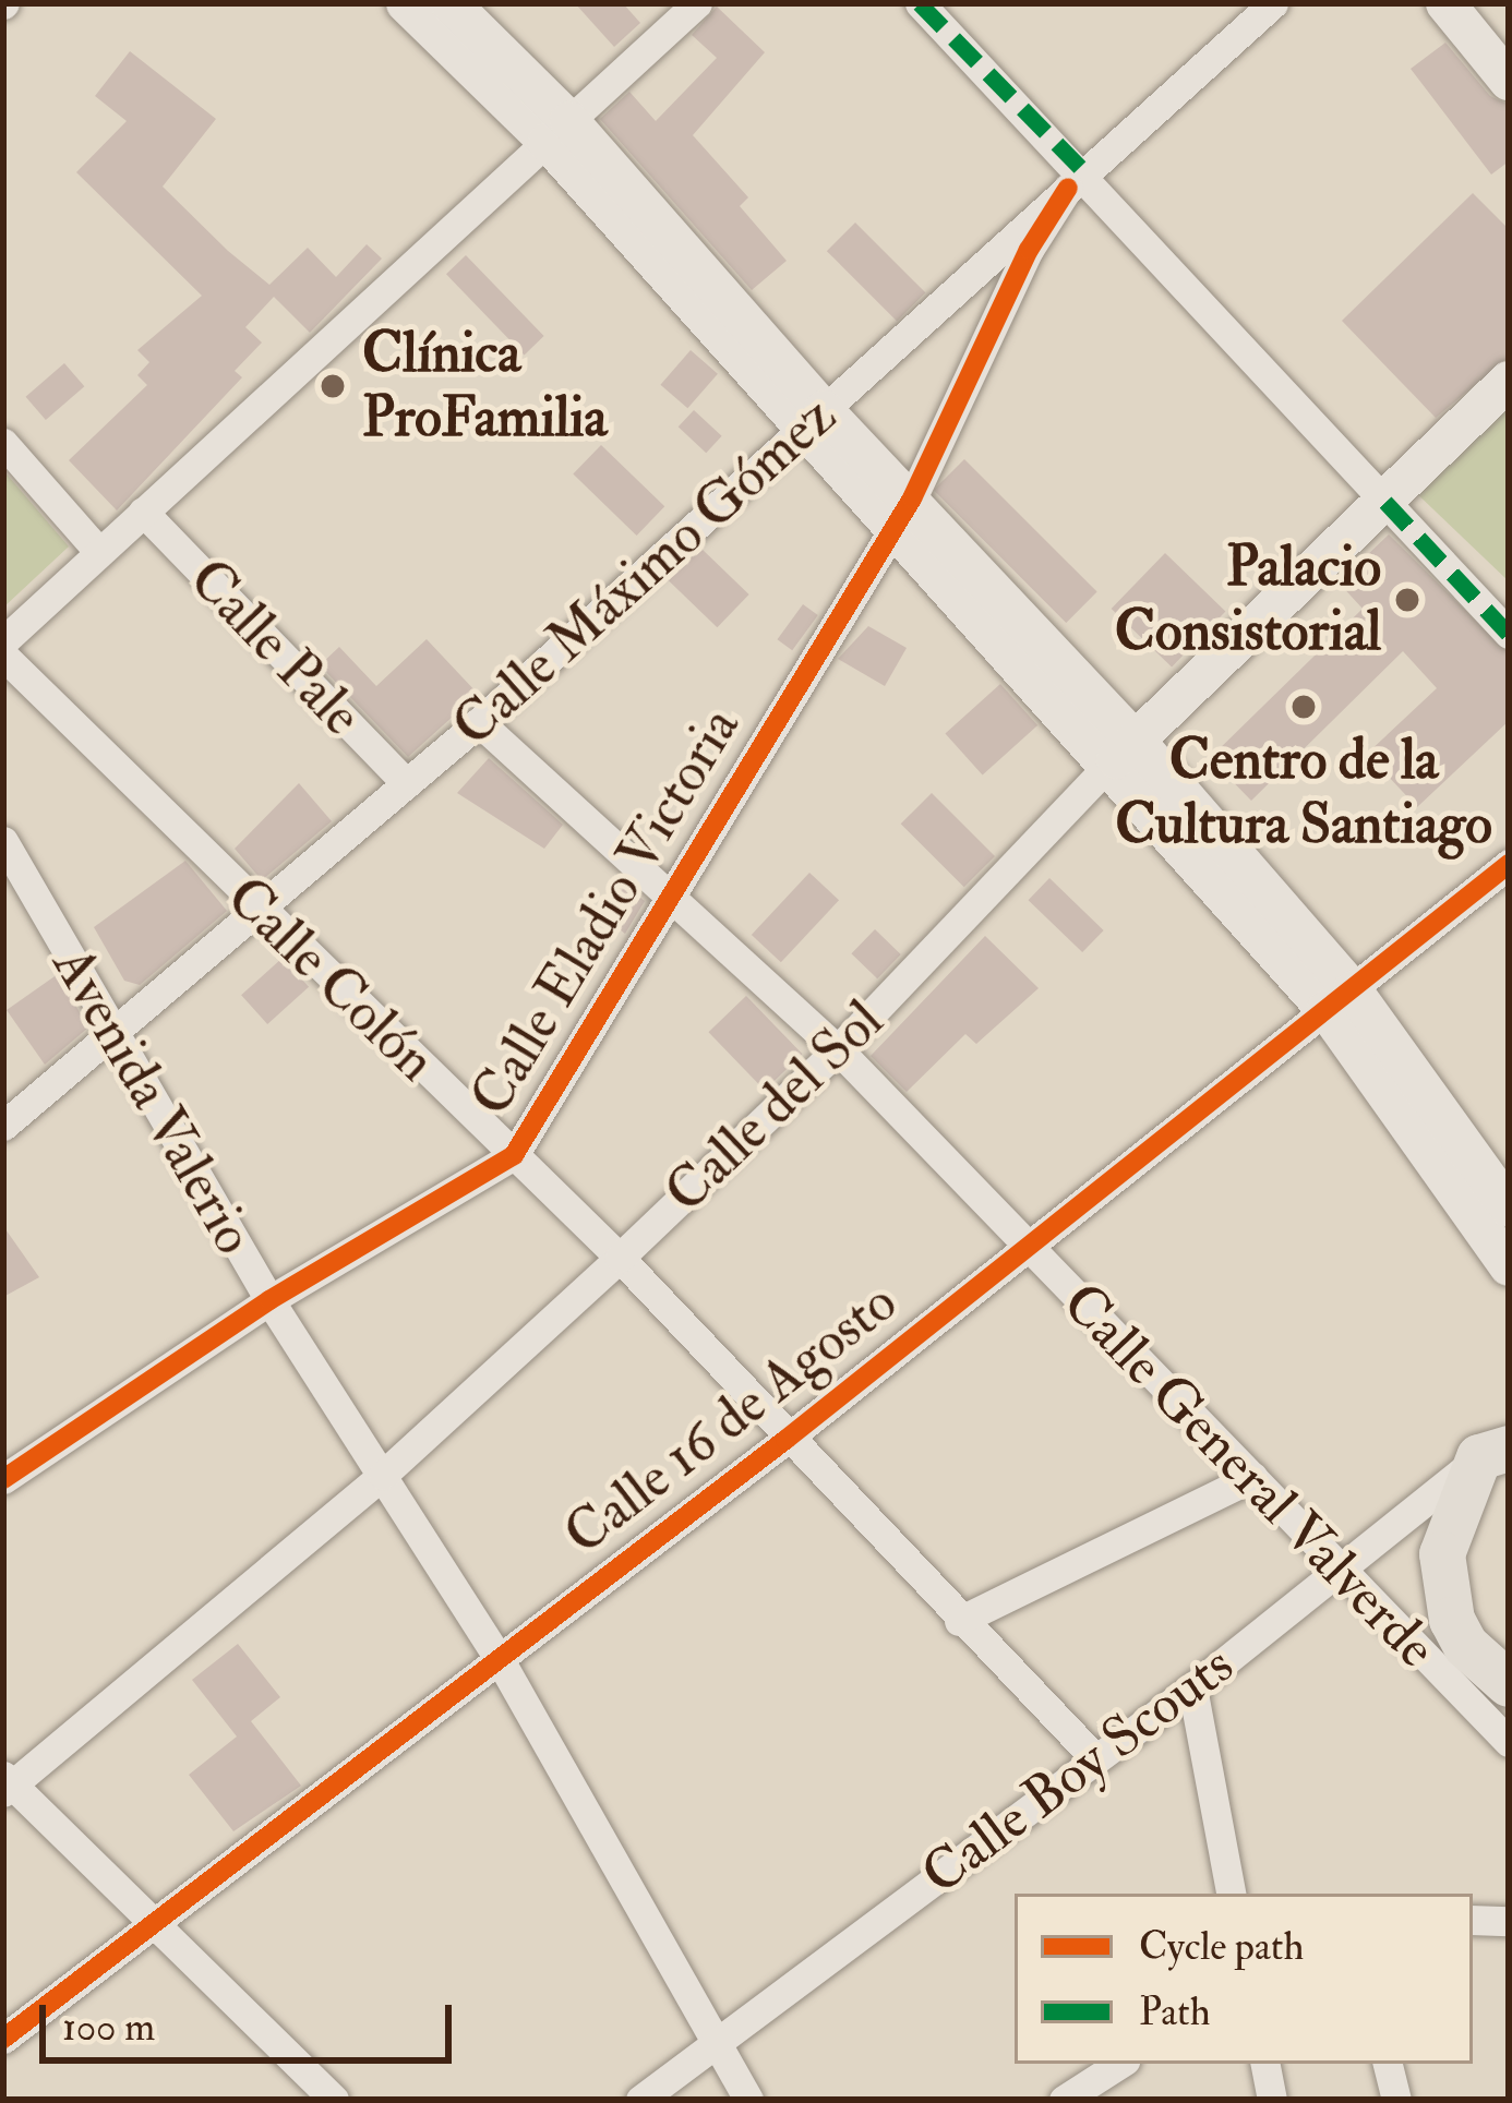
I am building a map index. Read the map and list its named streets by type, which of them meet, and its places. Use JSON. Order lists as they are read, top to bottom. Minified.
{"streets":{"main road":["Calle del Sol"],"street":["Calle Máximo Gómez","Calle Pale","Calle Eladio Victoria","Calle Colón","Avenida Valerio","Calle 16 de Agosto","Calle General Valverde","Calle Boy Scouts"]},"crossings":[["Calle Máximo Gómez","Calle Pale"],["Calle Máximo Gómez","Calle Eladio Victoria"],["Calle Máximo Gómez","Calle Colón"],["Calle Máximo Gómez","Avenida Valerio"],["Calle Máximo Gómez","Calle General Valverde"],["Calle Eladio Victoria","Calle Colón"],["Calle Eladio Victoria","Avenida Valerio"],["Calle Eladio Victoria","Calle General Valverde"],["Calle Colón","Calle del Sol"],["Calle Colón","Calle 16 de Agosto"],["Calle Colón","Calle Boy Scouts"],["Avenida Valerio","Calle del Sol"],["Avenida Valerio","Calle 16 de Agosto"],["Avenida Valerio","Calle Boy Scouts"],["Calle del Sol","Calle General Valverde"],["Calle 16 de Agosto","Calle General Valverde"],["Calle General Valverde","Calle Boy Scouts"]],"places":["Clínica ProFamilia","Palacio Consistorial","Centro de la Cultura Santiago"],"legend":["Cycle path","Path"],"scale_bar":"100 m"}
